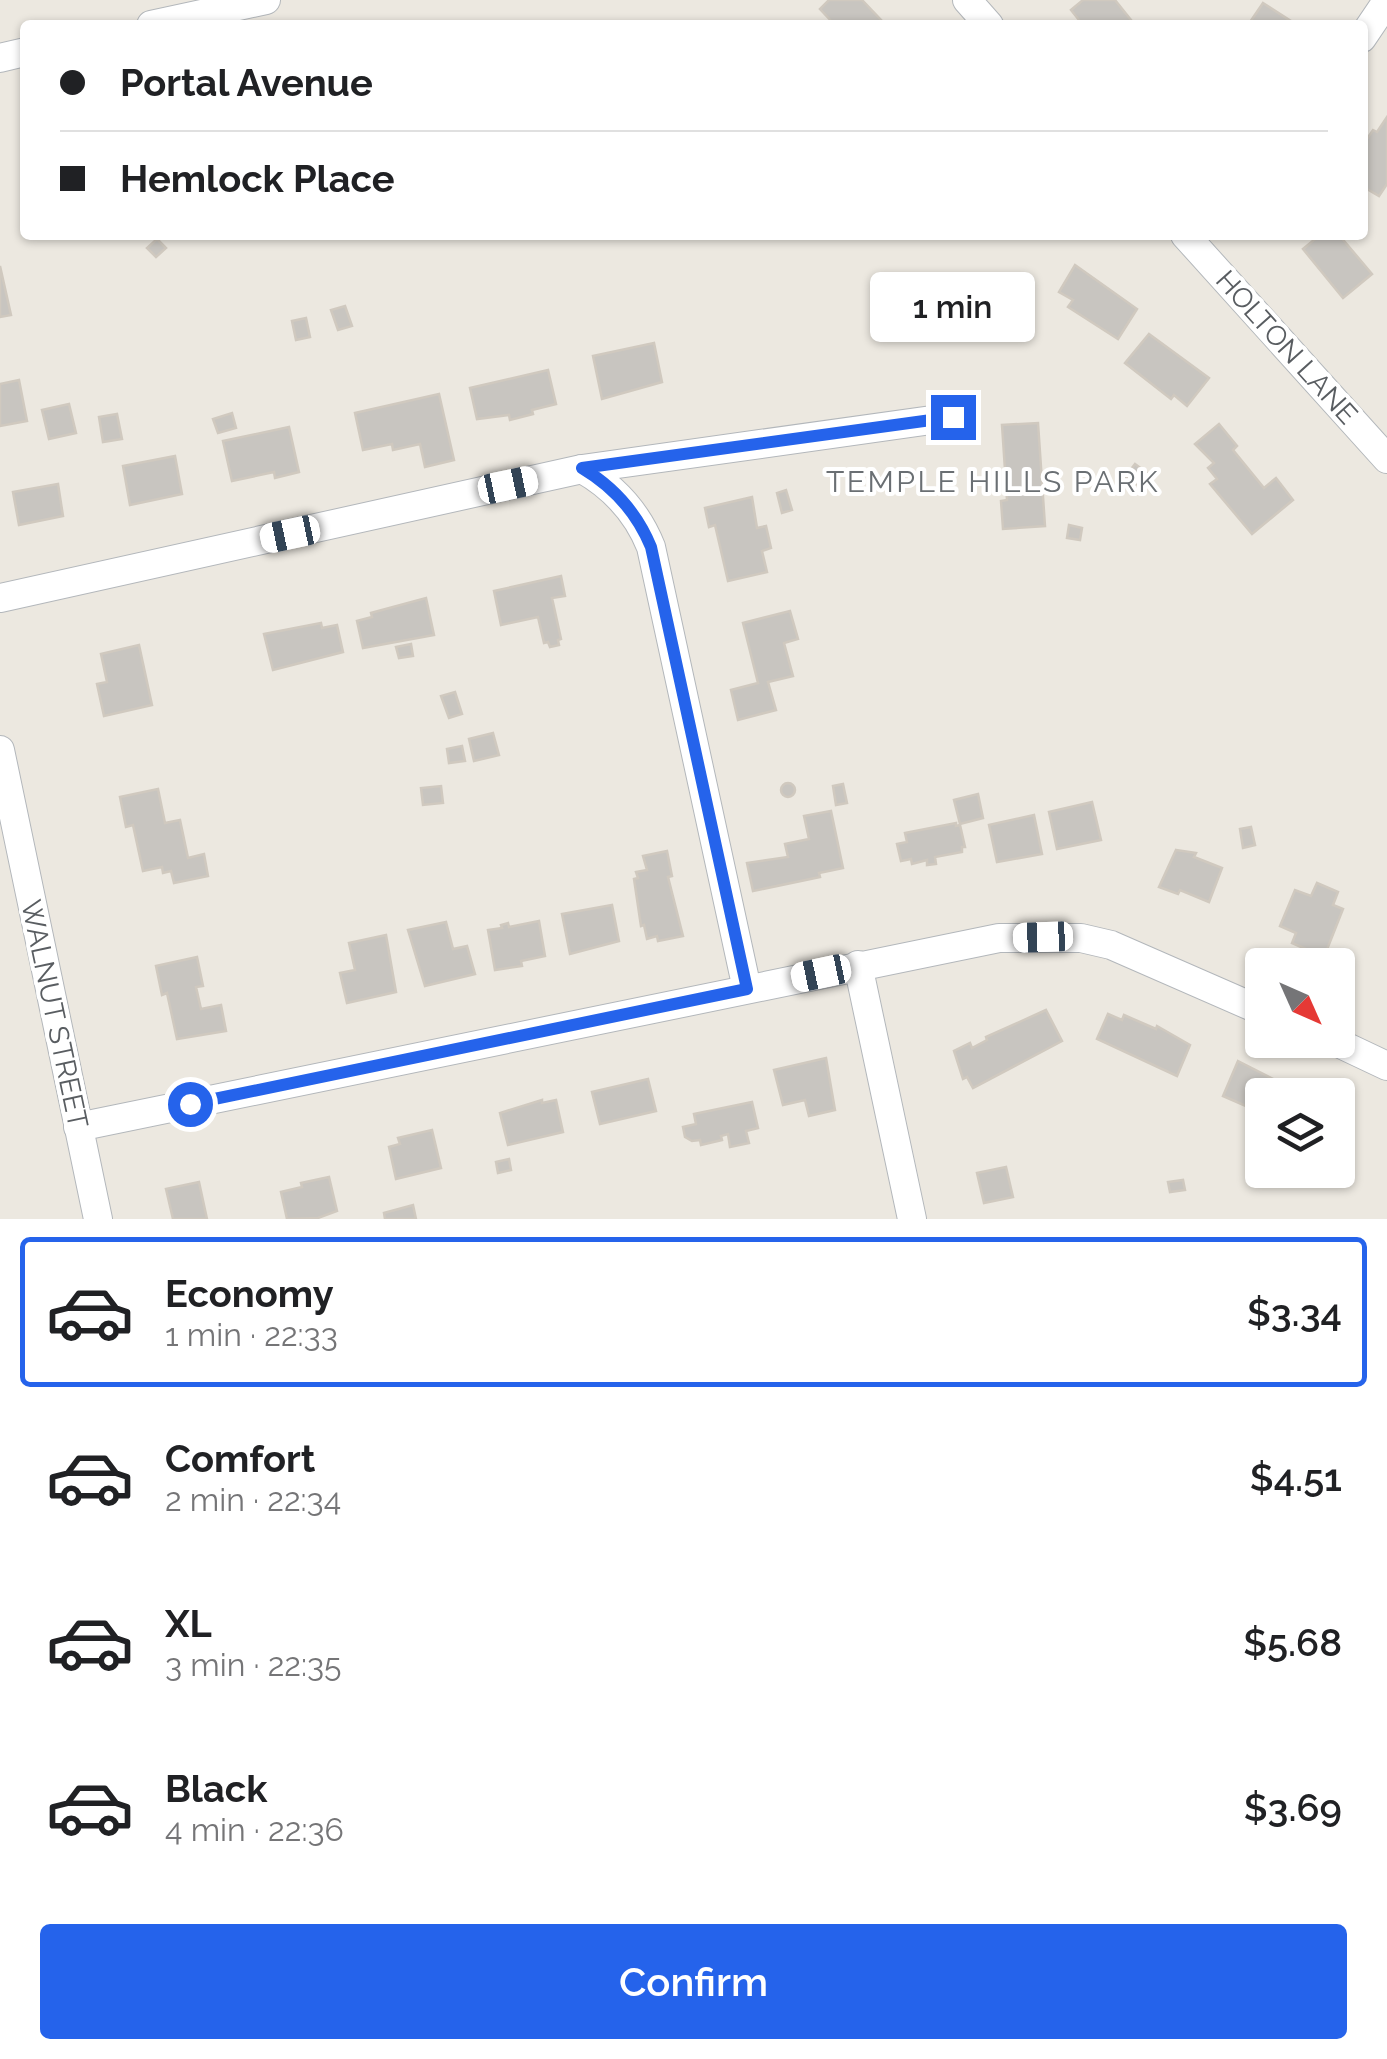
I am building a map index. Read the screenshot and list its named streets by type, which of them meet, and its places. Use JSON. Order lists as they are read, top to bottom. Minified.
{"streets":{"street":["HOLTON LANE","WALNUT STREET"]},"districts":["TEMPLE HILLS PARK"],"north":"bottom right","page":{"banner":["Portal Avenue","Hemlock Place"],"bubble":"1 min","list":[{"name":"Economy","note":"1 min · 22:33","value":"$3.34"},{"name":"Comfort","note":"2 min · 22:34","value":"$4.51"},{"name":"XL","note":"3 min · 22:35","value":"$5.68"},{"name":"Black","note":"4 min · 22:36","value":"$3.69"}],"buttons":"Confirm"}}
